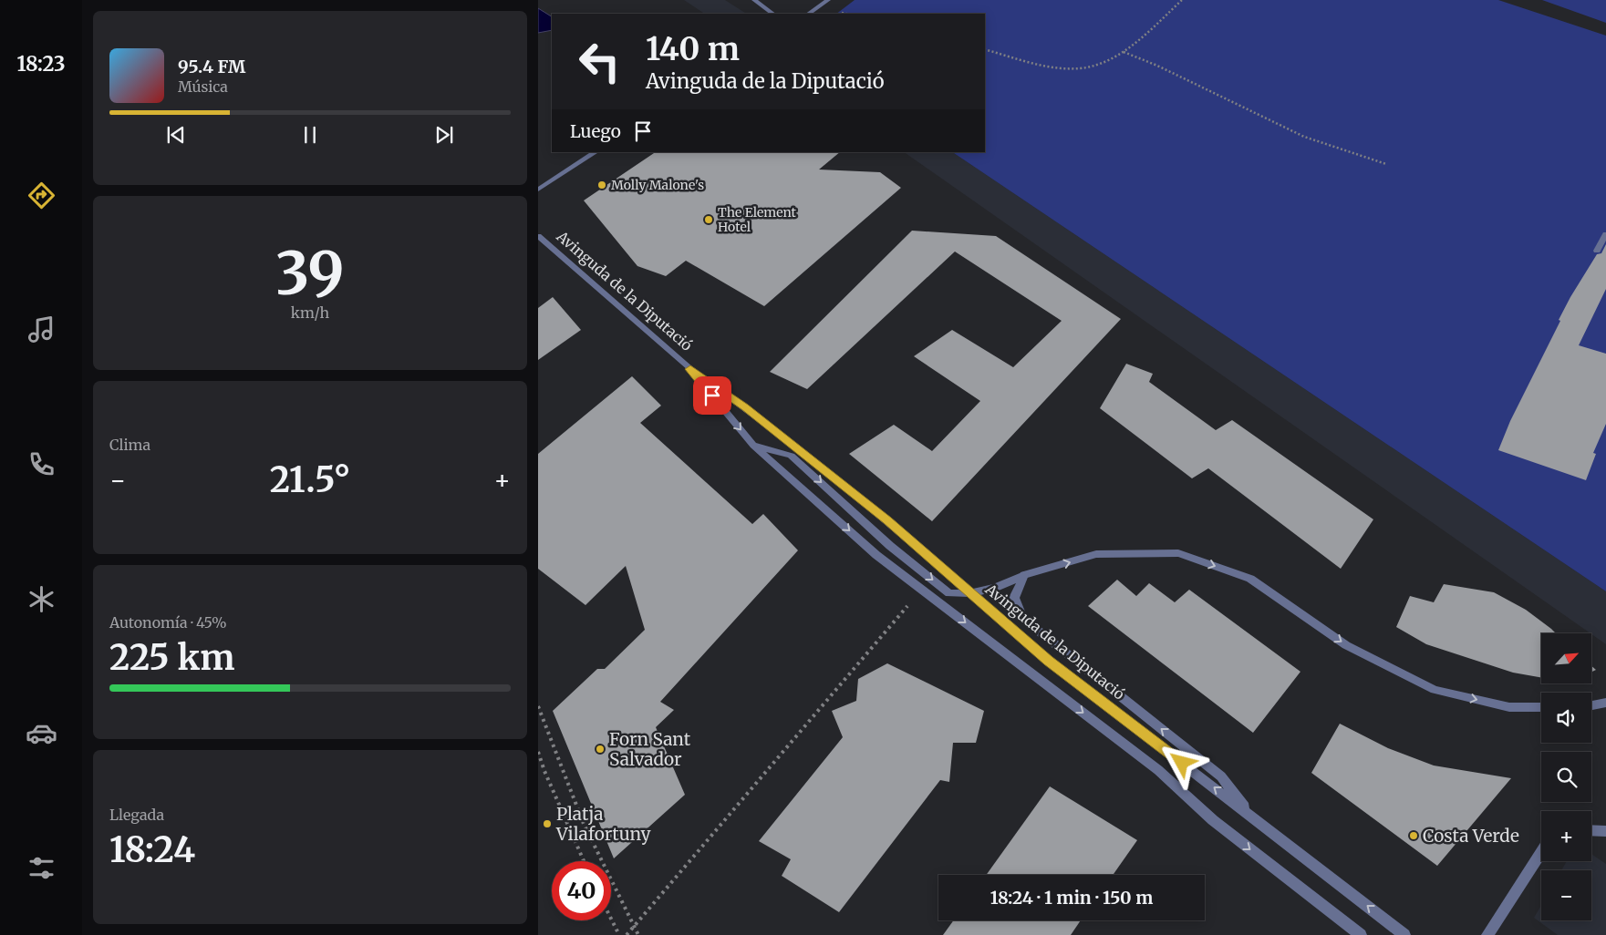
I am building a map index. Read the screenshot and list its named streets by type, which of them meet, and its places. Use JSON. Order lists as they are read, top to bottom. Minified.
{"streets":{"street":["Avinguda de la Diputació"]},"places":["Molly Malone's","The Element Hotel","Forn Sant Salvador","Platja Vilafortuny","Costa Verde"],"north":"top right","page":{"tabs":"18:23","turn":["140 m","Avinguda de la Diputació"],"song":["95.4 FM","Música"],"then":"Luego","tile":[["39","km/h"],"Clima",["Autonomía · 45%","225 km"],["Llegada","18:24"]],"heat":["−","21.5°","+"],"map_buttons":["+","−"],"limit":"40","trip":"18:24 · 1 min · 150 m"}}
